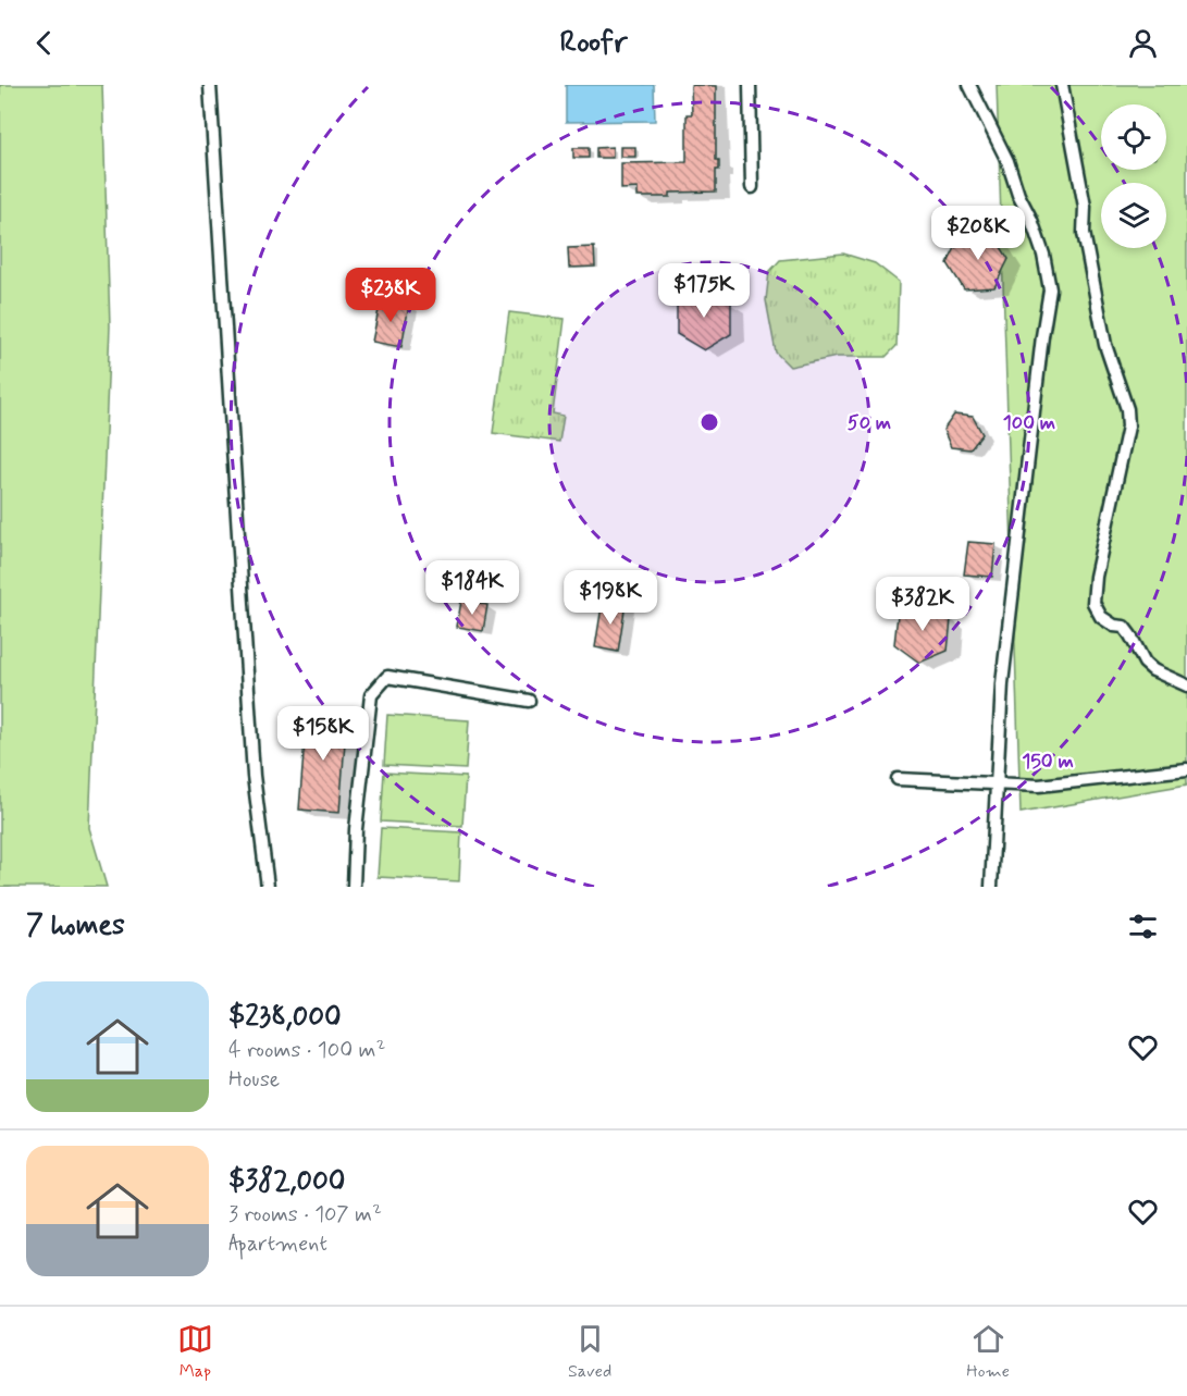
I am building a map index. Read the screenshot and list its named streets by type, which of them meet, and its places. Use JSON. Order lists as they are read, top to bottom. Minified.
{"page":{"header":"Roofr","price":["$208K","$175K","$238K","$184K","$198K","$382K","$158K"],"heading":"7 homes","list":[{"name":"$238,000","note":"4 rooms · 100 m² · House"},{"name":"$382,000","note":"3 rooms · 107 m² · Apartment"}],"tabs":["Map","Saved","Home"]},"rings":["50 m","100 m","150 m"]}
